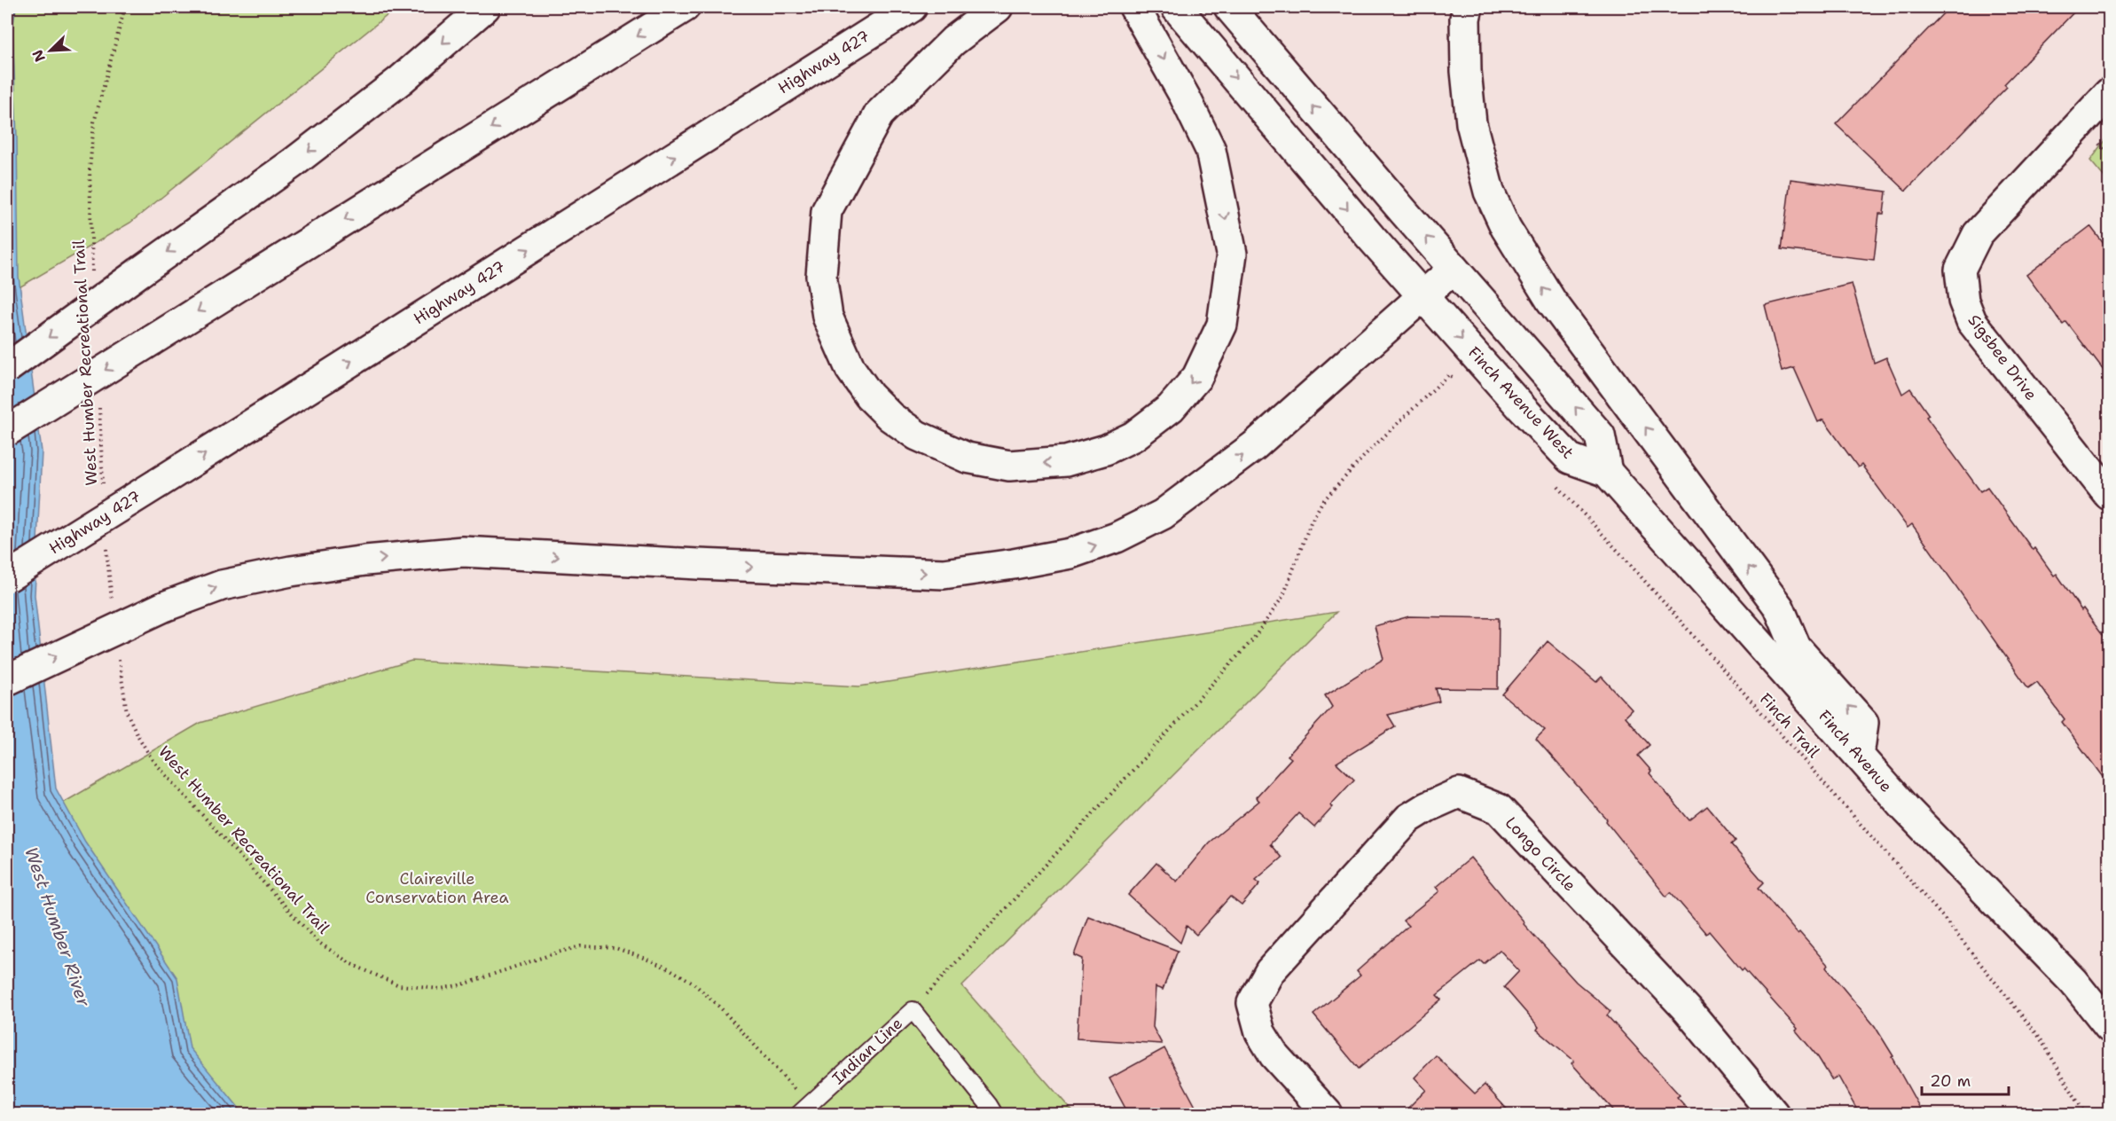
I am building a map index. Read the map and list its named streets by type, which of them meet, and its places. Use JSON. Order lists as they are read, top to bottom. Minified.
{"streets":{"main road":["Highway 427","Sigsbee Drive","Finch Avenue West","Finch Avenue","Longo Circle"],"lane":["Indian Line"],"path":["West Humber Recreational Trail","Finch Trail"]},"crossings":[["West Humber Recreational Trail","Indian Line"],["Finch Avenue West","Finch Avenue"]],"water":["West Humber River"],"parks":["Claireville Conservation Area"],"scale_bar":"20 m","north":"bottom left"}
